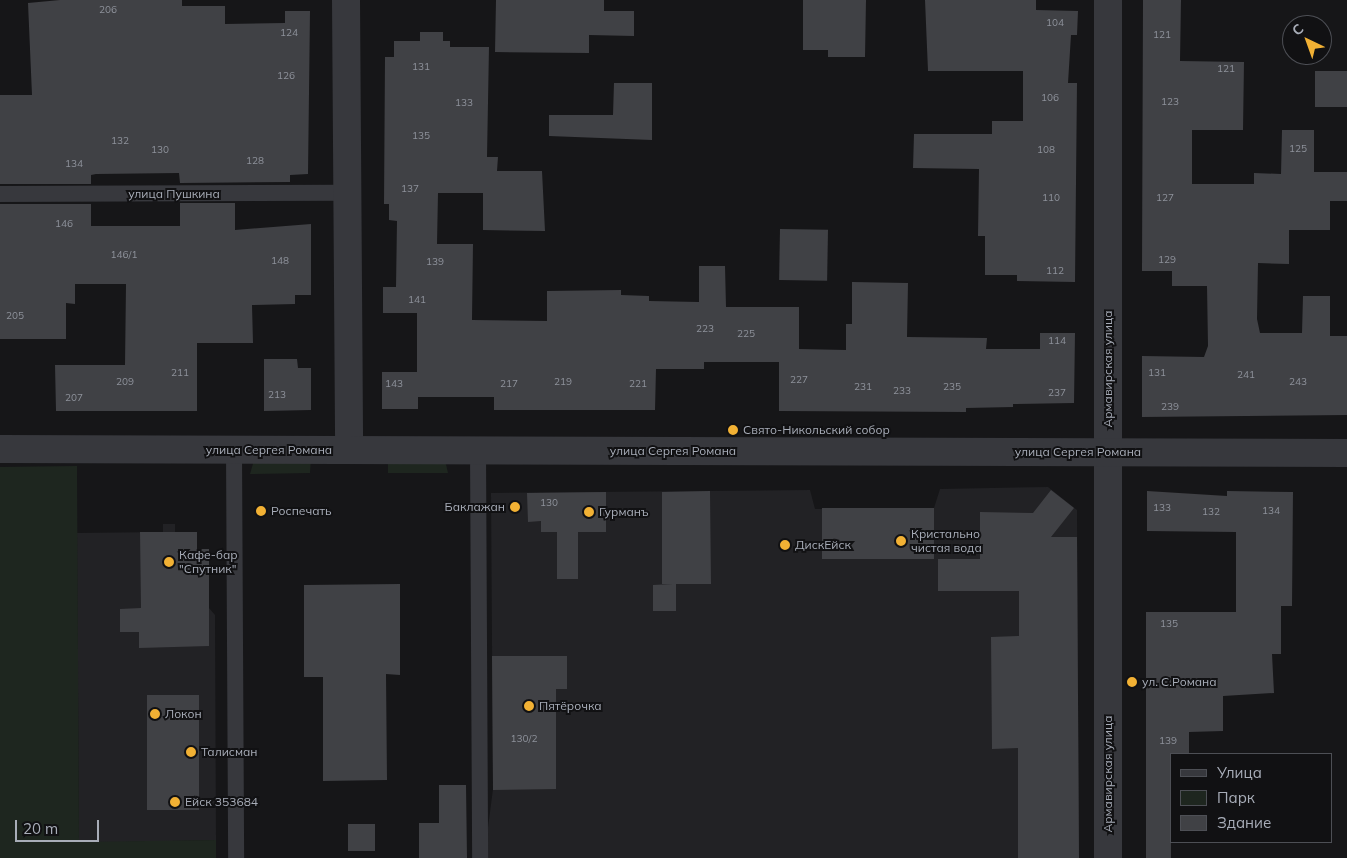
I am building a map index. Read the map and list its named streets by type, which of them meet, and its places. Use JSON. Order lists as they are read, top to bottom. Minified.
{"streets":{"street":["Армавирская улица","улица Сергея Романа"],"lane":["улица Пушкина"]},"crossings":[["Армавирская улица","улица Сергея Романа"]],"places":["Свято-Никольский собор","Баклажан","Роспечать","Гурманъ","Кристально чистая вода","ДискЕйск","Кафе-бар \"Спутник\"","ул. С.Романа","Пятёрочка","Локон","Талисман","Ейск 353684"],"house_numbers":["206","104","124","121","131","121","126","106","123","133","135","132","125","130","108","128","134","137","110","127","146","146/1","129","148","139","112","141","205","223","225","114","211","131","241","227","209","219","243","143","217","221","231","235","233","237","213","207","239","130","133","134","132","135","130/2","139"],"legend":["Улица","Парк","Здание"],"scale_bar":"20 m","north":"top left"}
